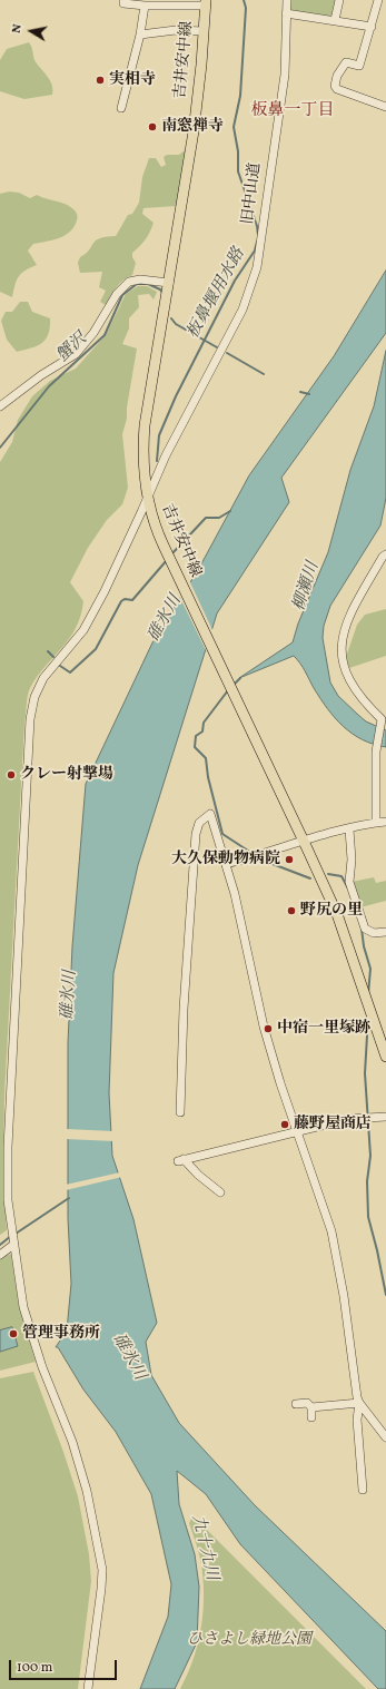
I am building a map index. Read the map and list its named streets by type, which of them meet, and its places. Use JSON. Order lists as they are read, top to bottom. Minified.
{"streets":{"main road":["吉井安中線"],"street":["旧中山道"]},"crossings":[["吉井安中線","旧中山道"]],"districts":["板鼻一丁目"],"water":["板鼻堰用水路","蟹沢","柳瀬川","碓氷川","九十九川"],"parks":["ひさよし緑地公園"],"places":["実相寺","南窓禅寺","クレー射撃場","大久保動物病院","野尻の里","中宿一里塚跡","藤野屋商店","管理事務所"],"scale_bar":"100 m","north":"left"}
